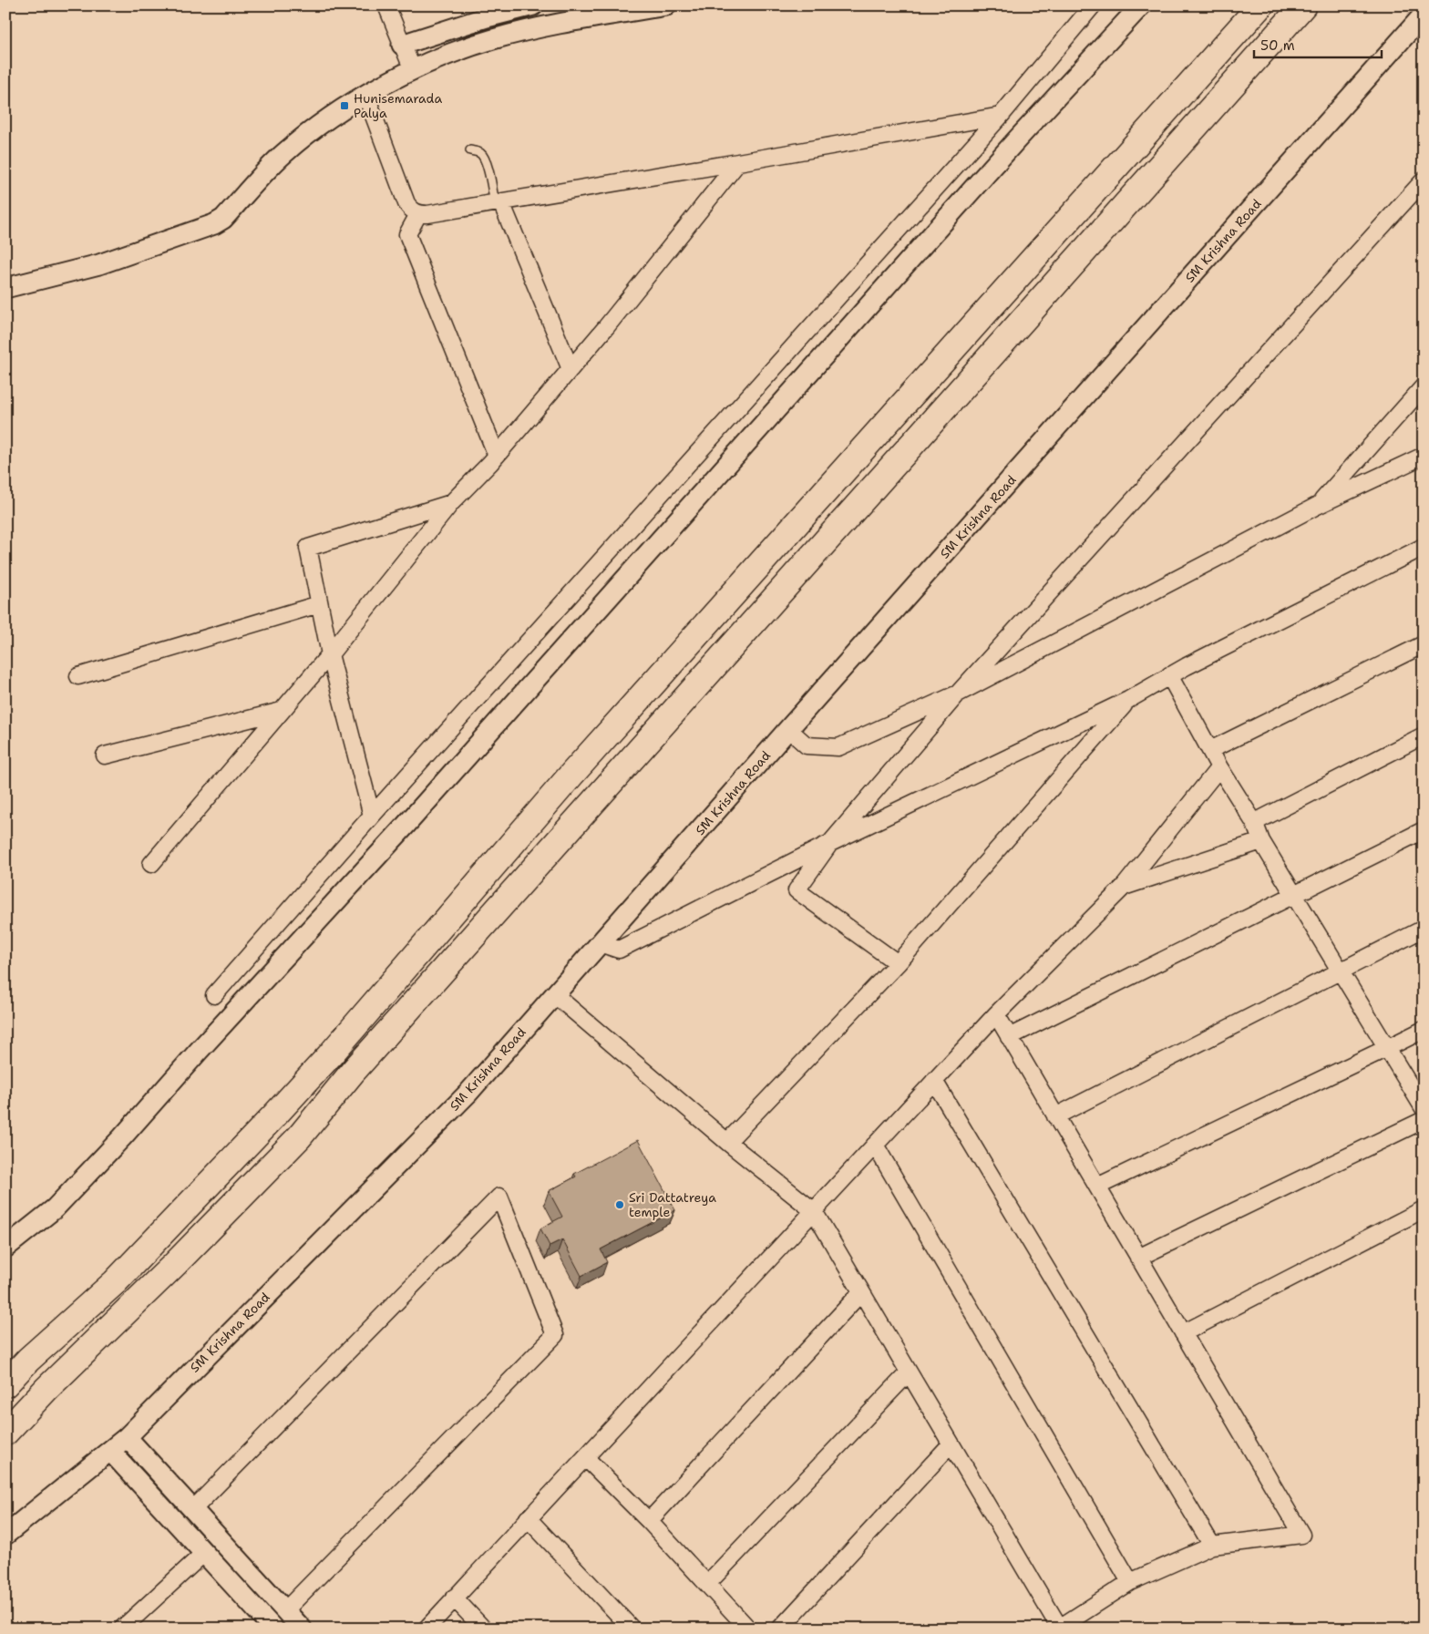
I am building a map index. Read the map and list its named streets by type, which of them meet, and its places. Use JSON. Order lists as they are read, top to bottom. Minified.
{"streets":{"street":["SM Krishna Road"]},"places":{"transit":["Hunisemarada Palya"],"other":["Sri Dattatreya temple"]},"scale_bar":"50 m"}
